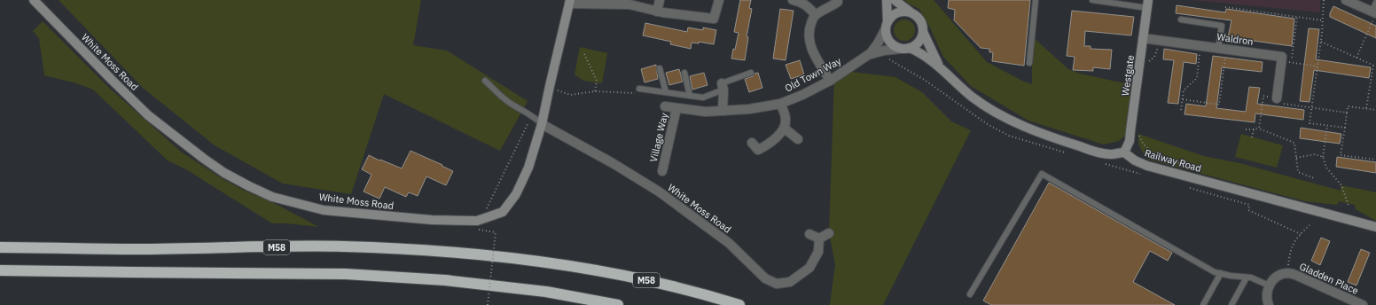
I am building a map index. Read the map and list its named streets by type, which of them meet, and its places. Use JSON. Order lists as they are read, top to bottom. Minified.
{"streets":{"highway":["M58"],"street":["Waldron","White Moss Road","Old Town Way","Westgate","Village Way","Railway Road","Gladden Place"]},"crossings":[["Waldron","Westgate"],["Old Town Way","Village Way"],["Westgate","Railway Road"]]}
